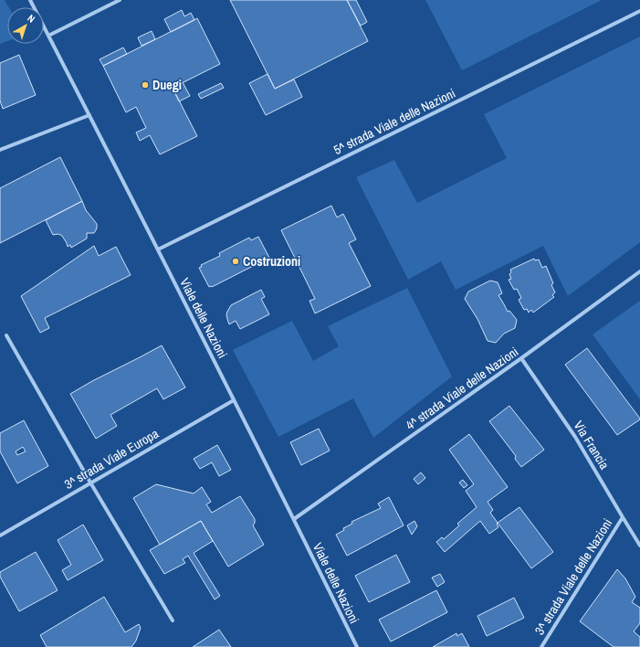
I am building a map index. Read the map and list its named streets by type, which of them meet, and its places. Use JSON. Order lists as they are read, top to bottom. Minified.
{"streets":{"street":["5^ strada Viale delle Nazioni","Viale delle Nazioni","4^ strada Viale delle Nazioni","Via Francia","3^ strada Viale Europa","3^ strada Viale delle Nazioni"]},"crossings":[["5^ strada Viale delle Nazioni","Viale delle Nazioni"],["Viale delle Nazioni","4^ strada Viale delle Nazioni"],["Viale delle Nazioni","3^ strada Viale Europa"],["4^ strada Viale delle Nazioni","Via Francia"],["Via Francia","3^ strada Viale delle Nazioni"]],"places":["Duegi","Costruzioni"],"north":"top right"}
